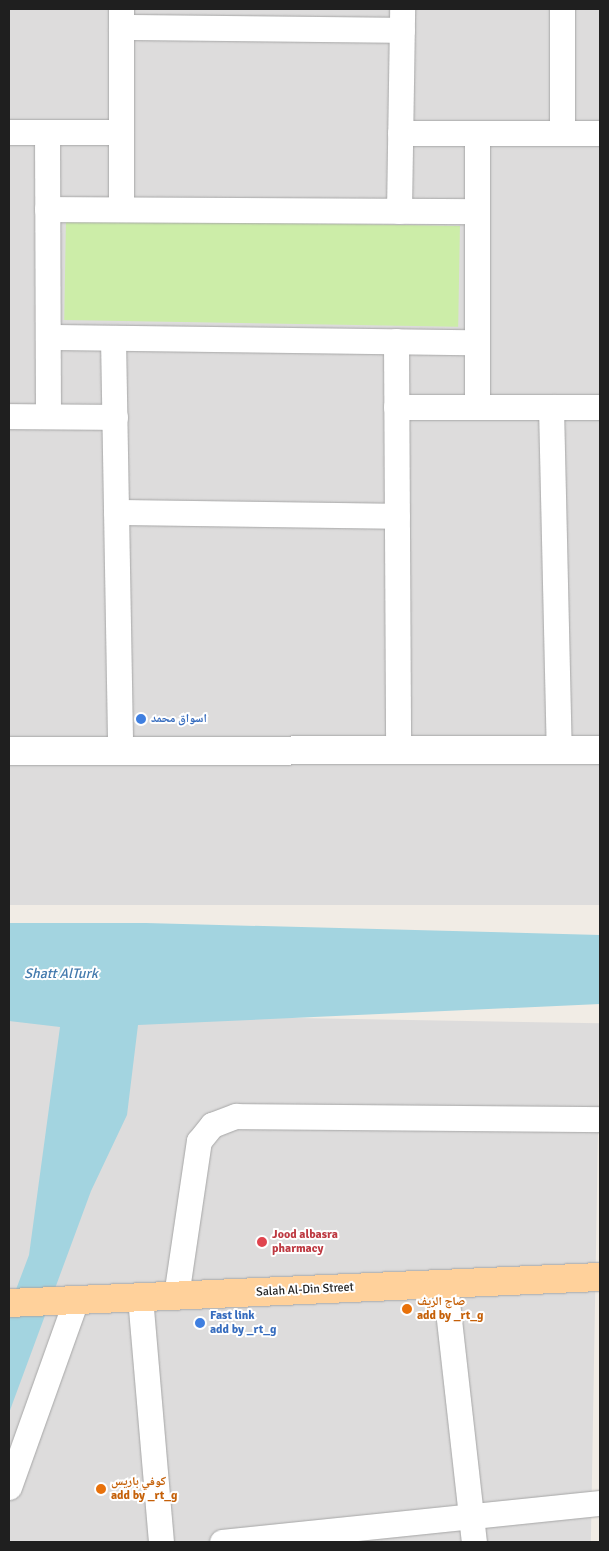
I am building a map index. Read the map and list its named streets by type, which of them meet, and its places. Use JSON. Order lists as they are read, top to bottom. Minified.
{"streets":{"main road":["Salah Al-Din Street"]},"water":["Shatt AlTurk"],"places":["اسواق محمد","Jood albasra pharmacy","صاج الريف add by _rt_g","Fast link add by _rt_g","كوفي باريس add by _rt_g"]}
